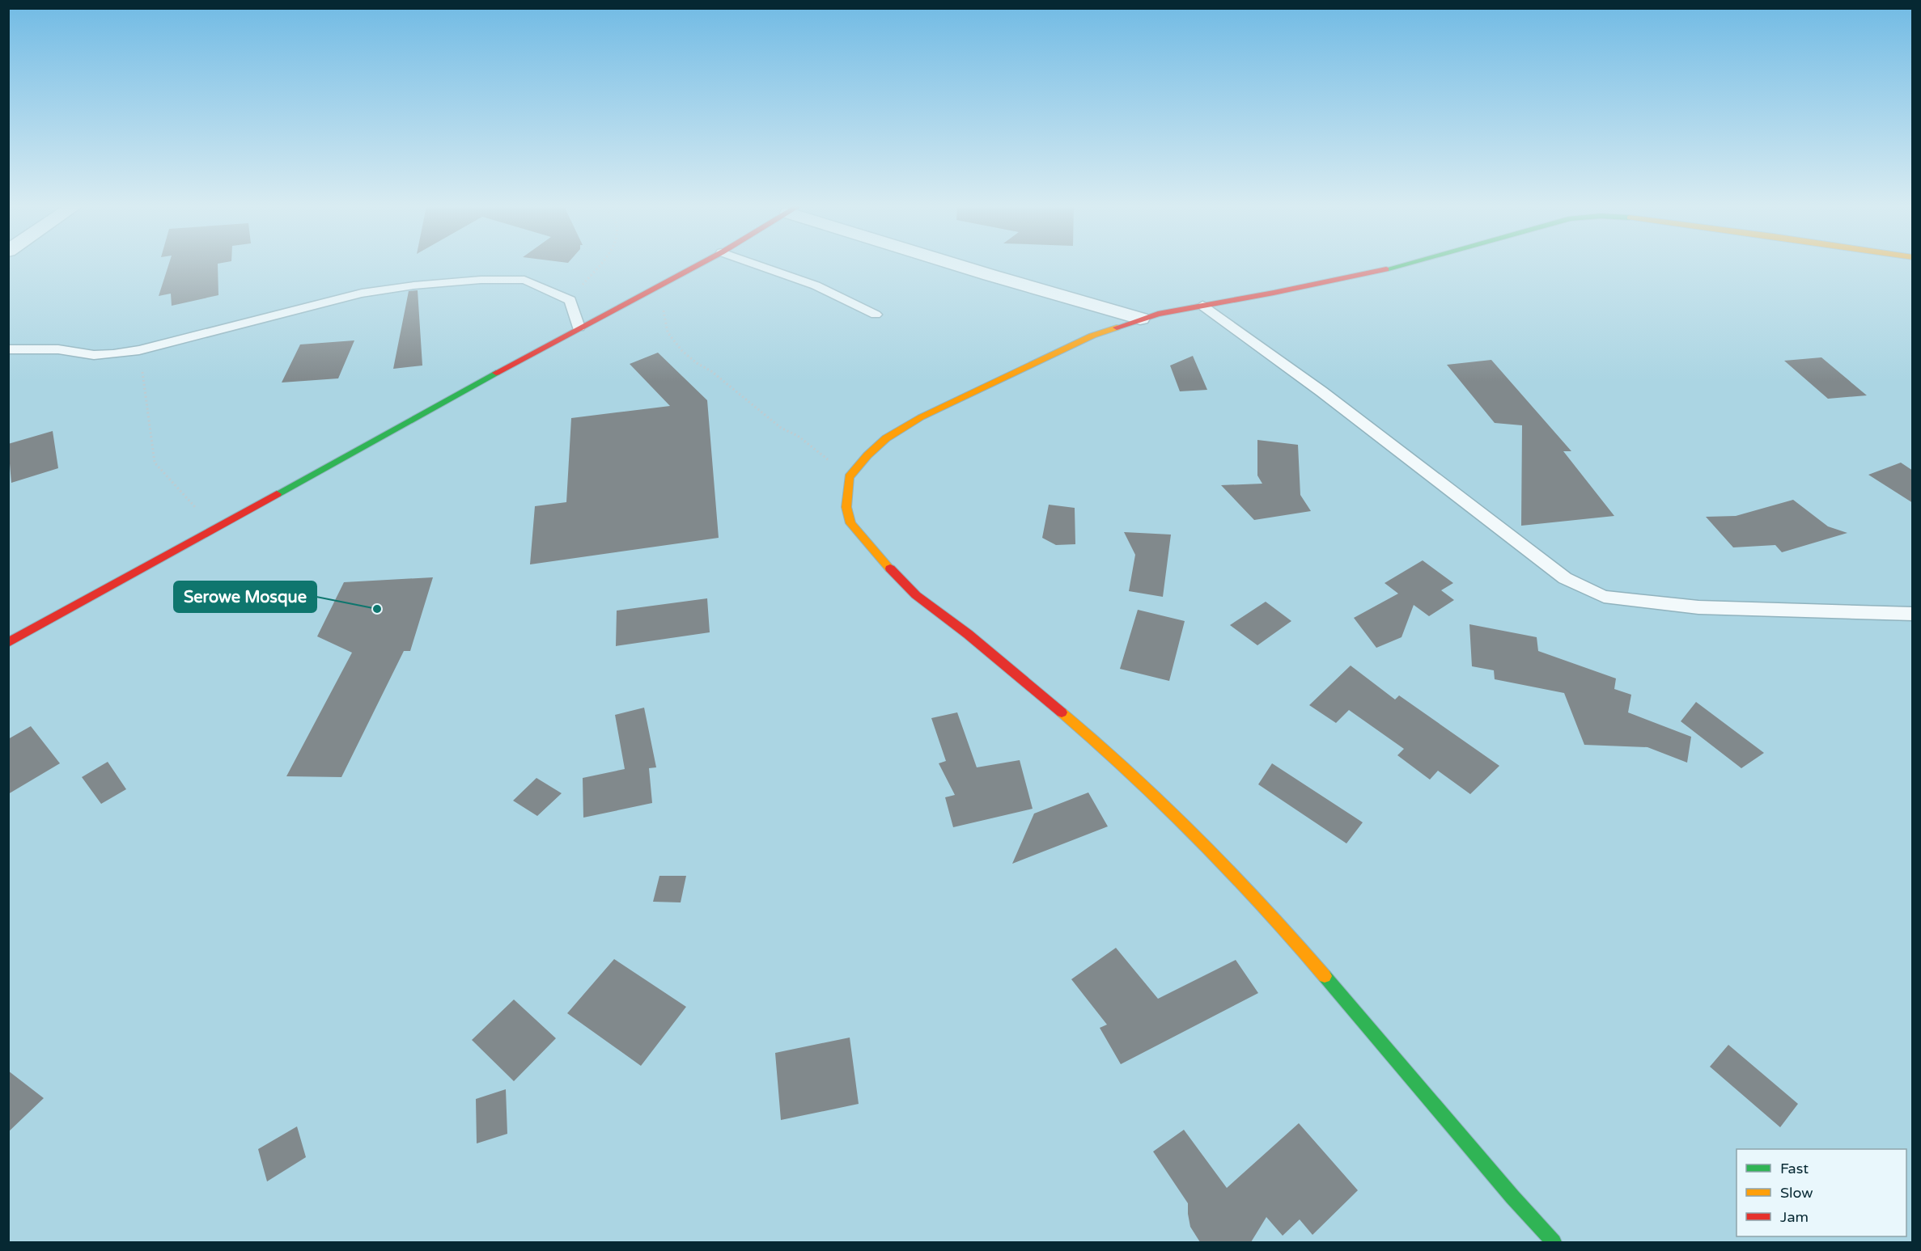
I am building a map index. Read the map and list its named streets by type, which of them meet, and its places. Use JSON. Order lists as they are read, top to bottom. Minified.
{"places":["Serowe Mosque"],"legend":["Fast","Slow","Jam"]}
